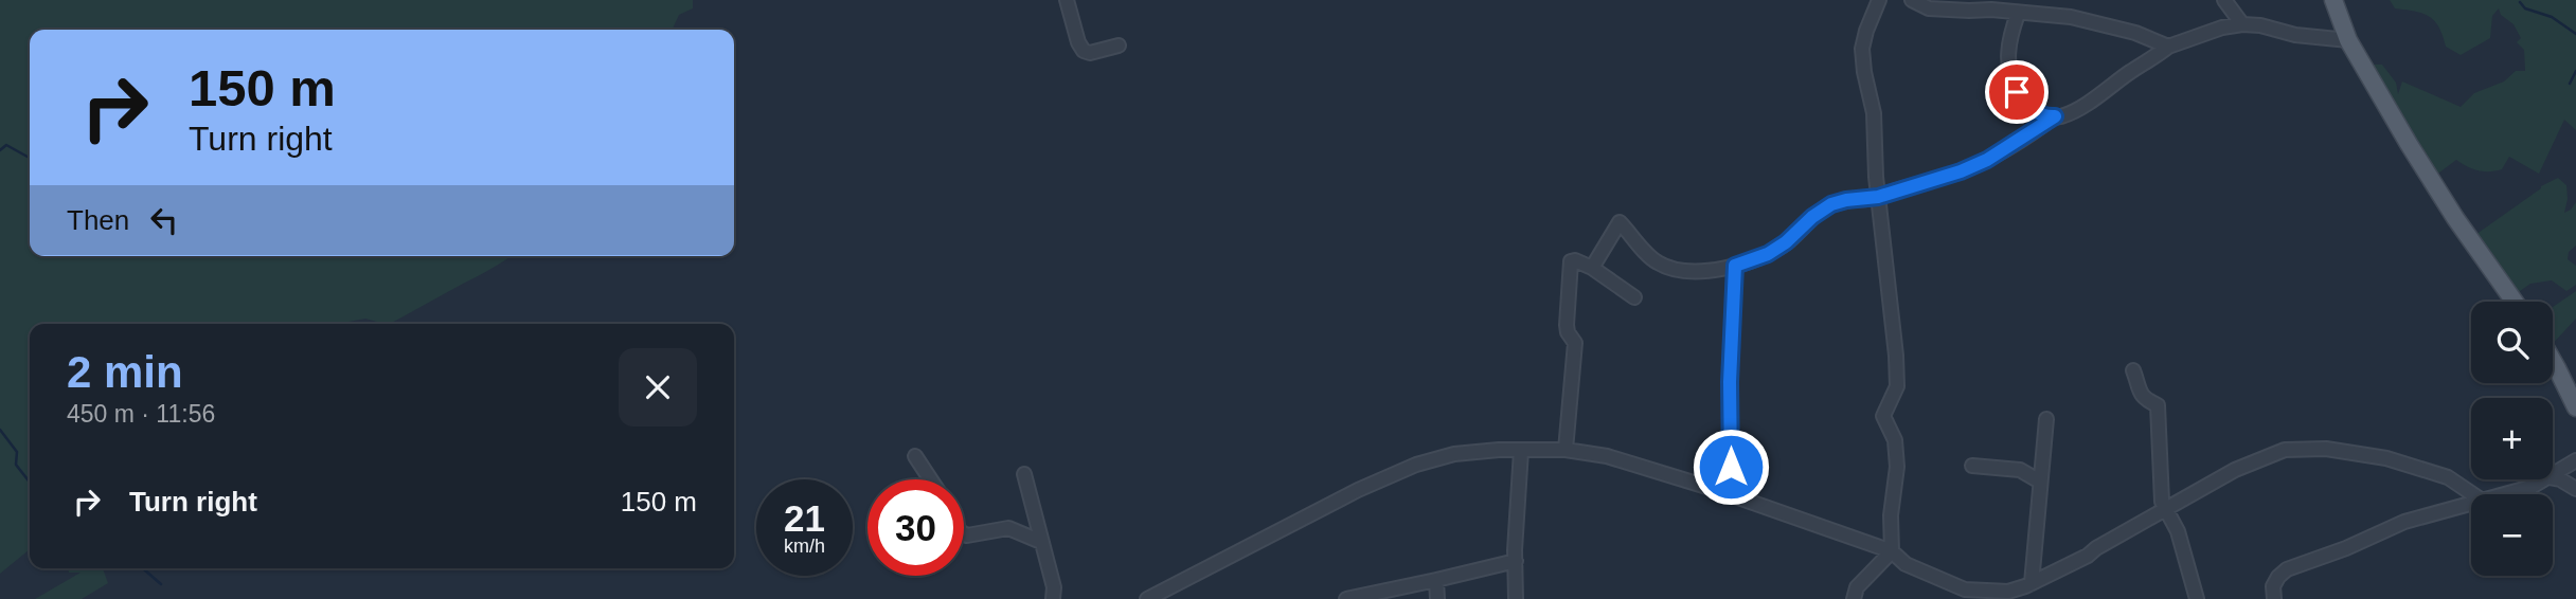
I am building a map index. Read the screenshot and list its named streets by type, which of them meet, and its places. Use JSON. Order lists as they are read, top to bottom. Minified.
{"page":{"turn":["150 m","Turn right"],"then":"Then","map_buttons":["+","−"],"heading":["2 min","450 m · 11:56"],"list":[{"name":"Turn right","value":"150 m"}],"speed":"21 km/h","limit":"30"}}
